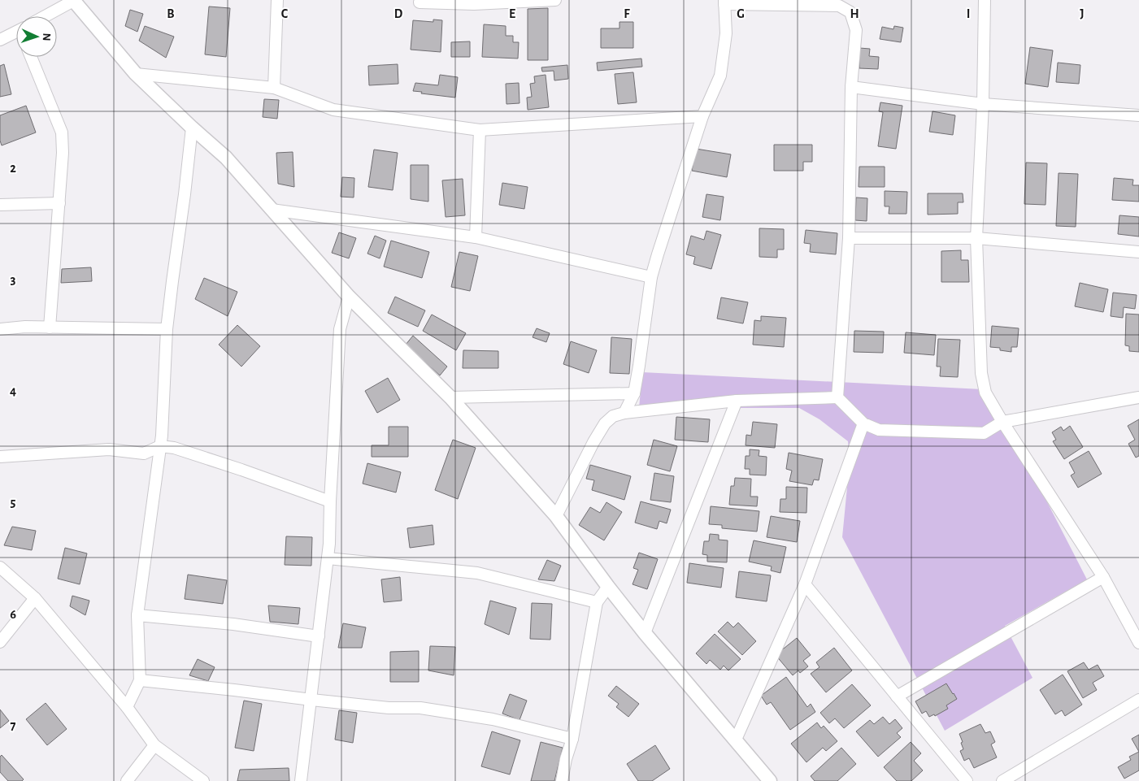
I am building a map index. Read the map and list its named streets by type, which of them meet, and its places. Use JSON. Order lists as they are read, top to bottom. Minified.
{"north":"right","grid":{"columns":["B","C","D","E","F","G","H","I","J"],"rows":["2","3","4","5","6","7"]}}
